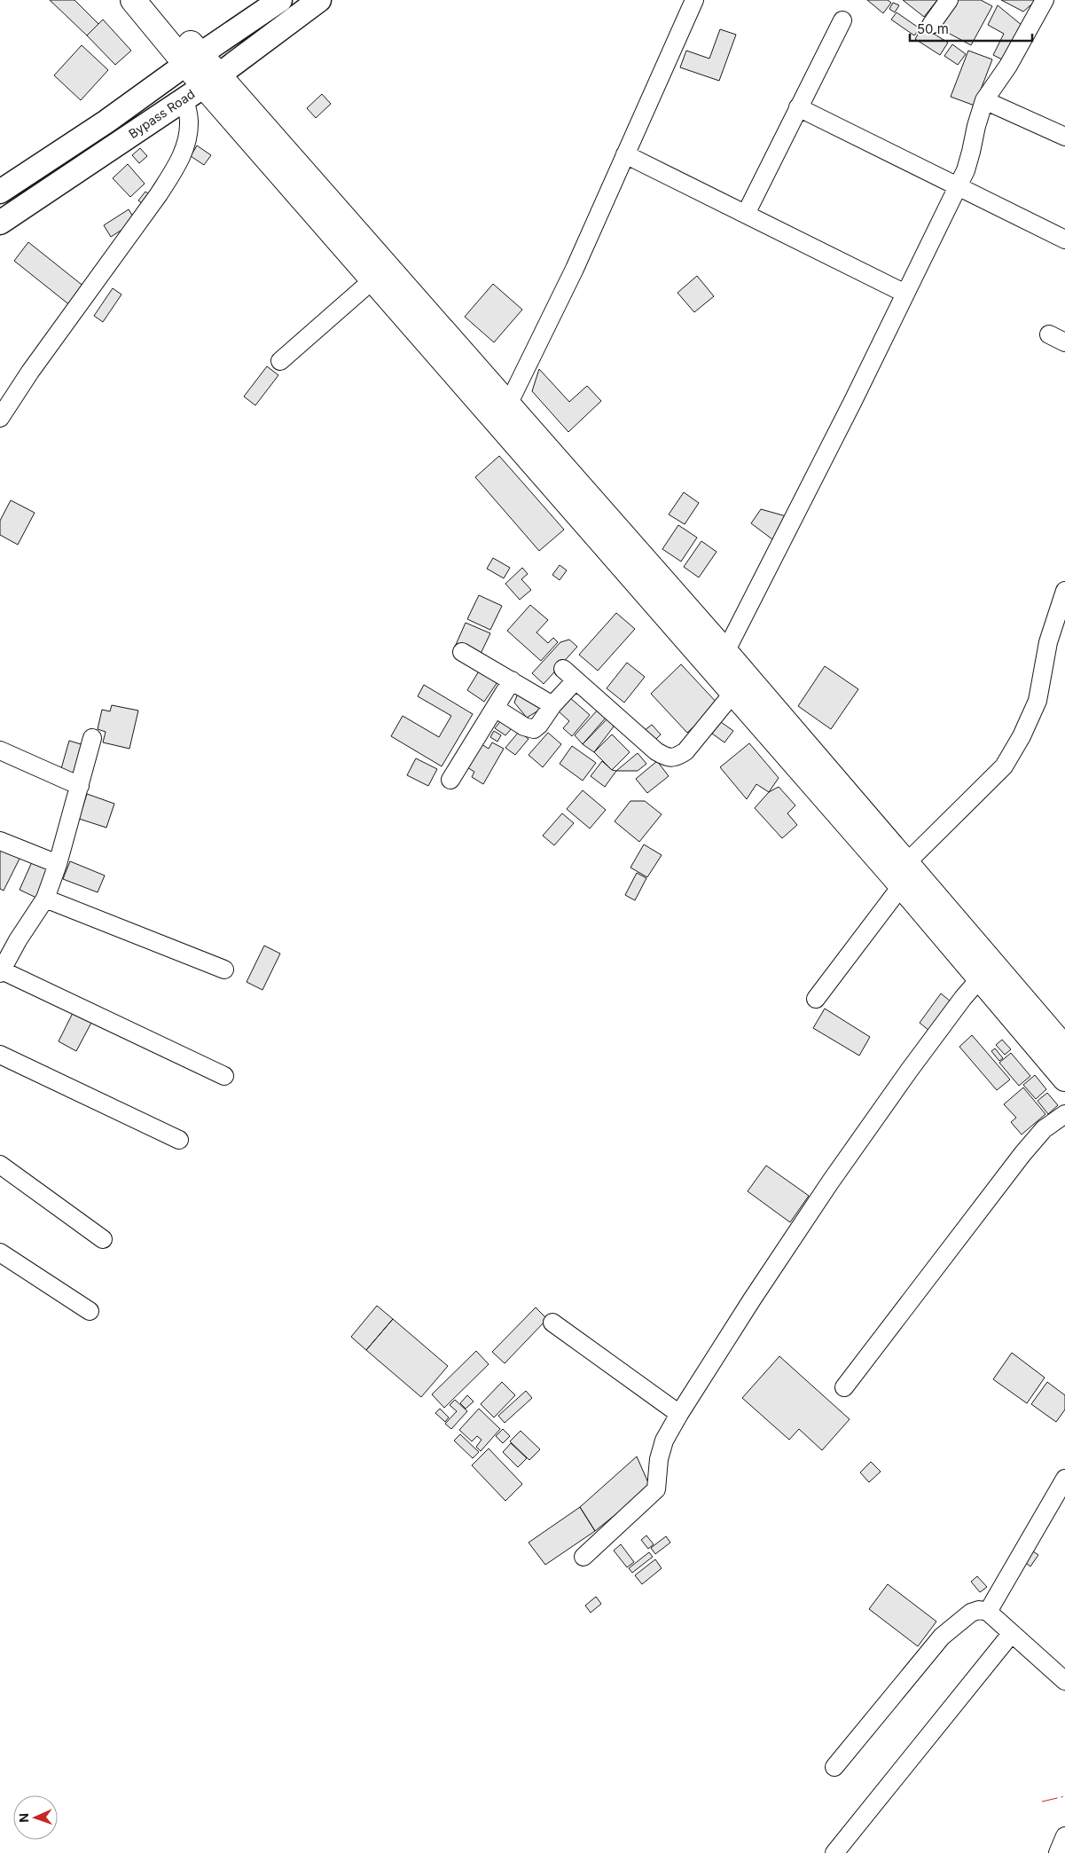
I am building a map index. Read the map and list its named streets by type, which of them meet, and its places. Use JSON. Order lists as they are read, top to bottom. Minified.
{"streets":{"main road":["Bypass Road"]},"scale_bar":"50 m","north":"left"}
